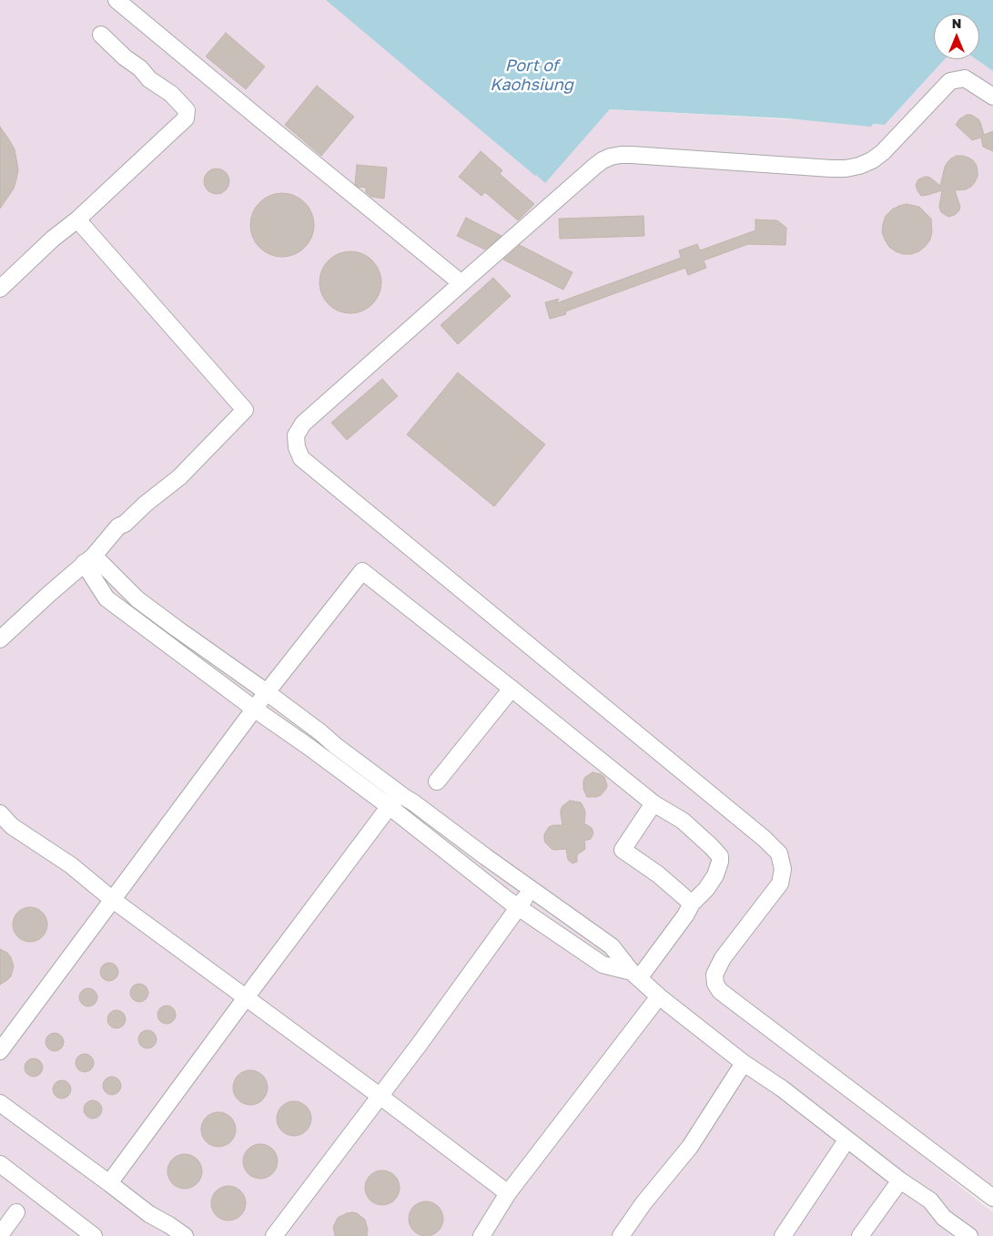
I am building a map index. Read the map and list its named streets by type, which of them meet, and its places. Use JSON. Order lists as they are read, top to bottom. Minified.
{"water":["Port of Kaohsiung"],"north":"top"}
